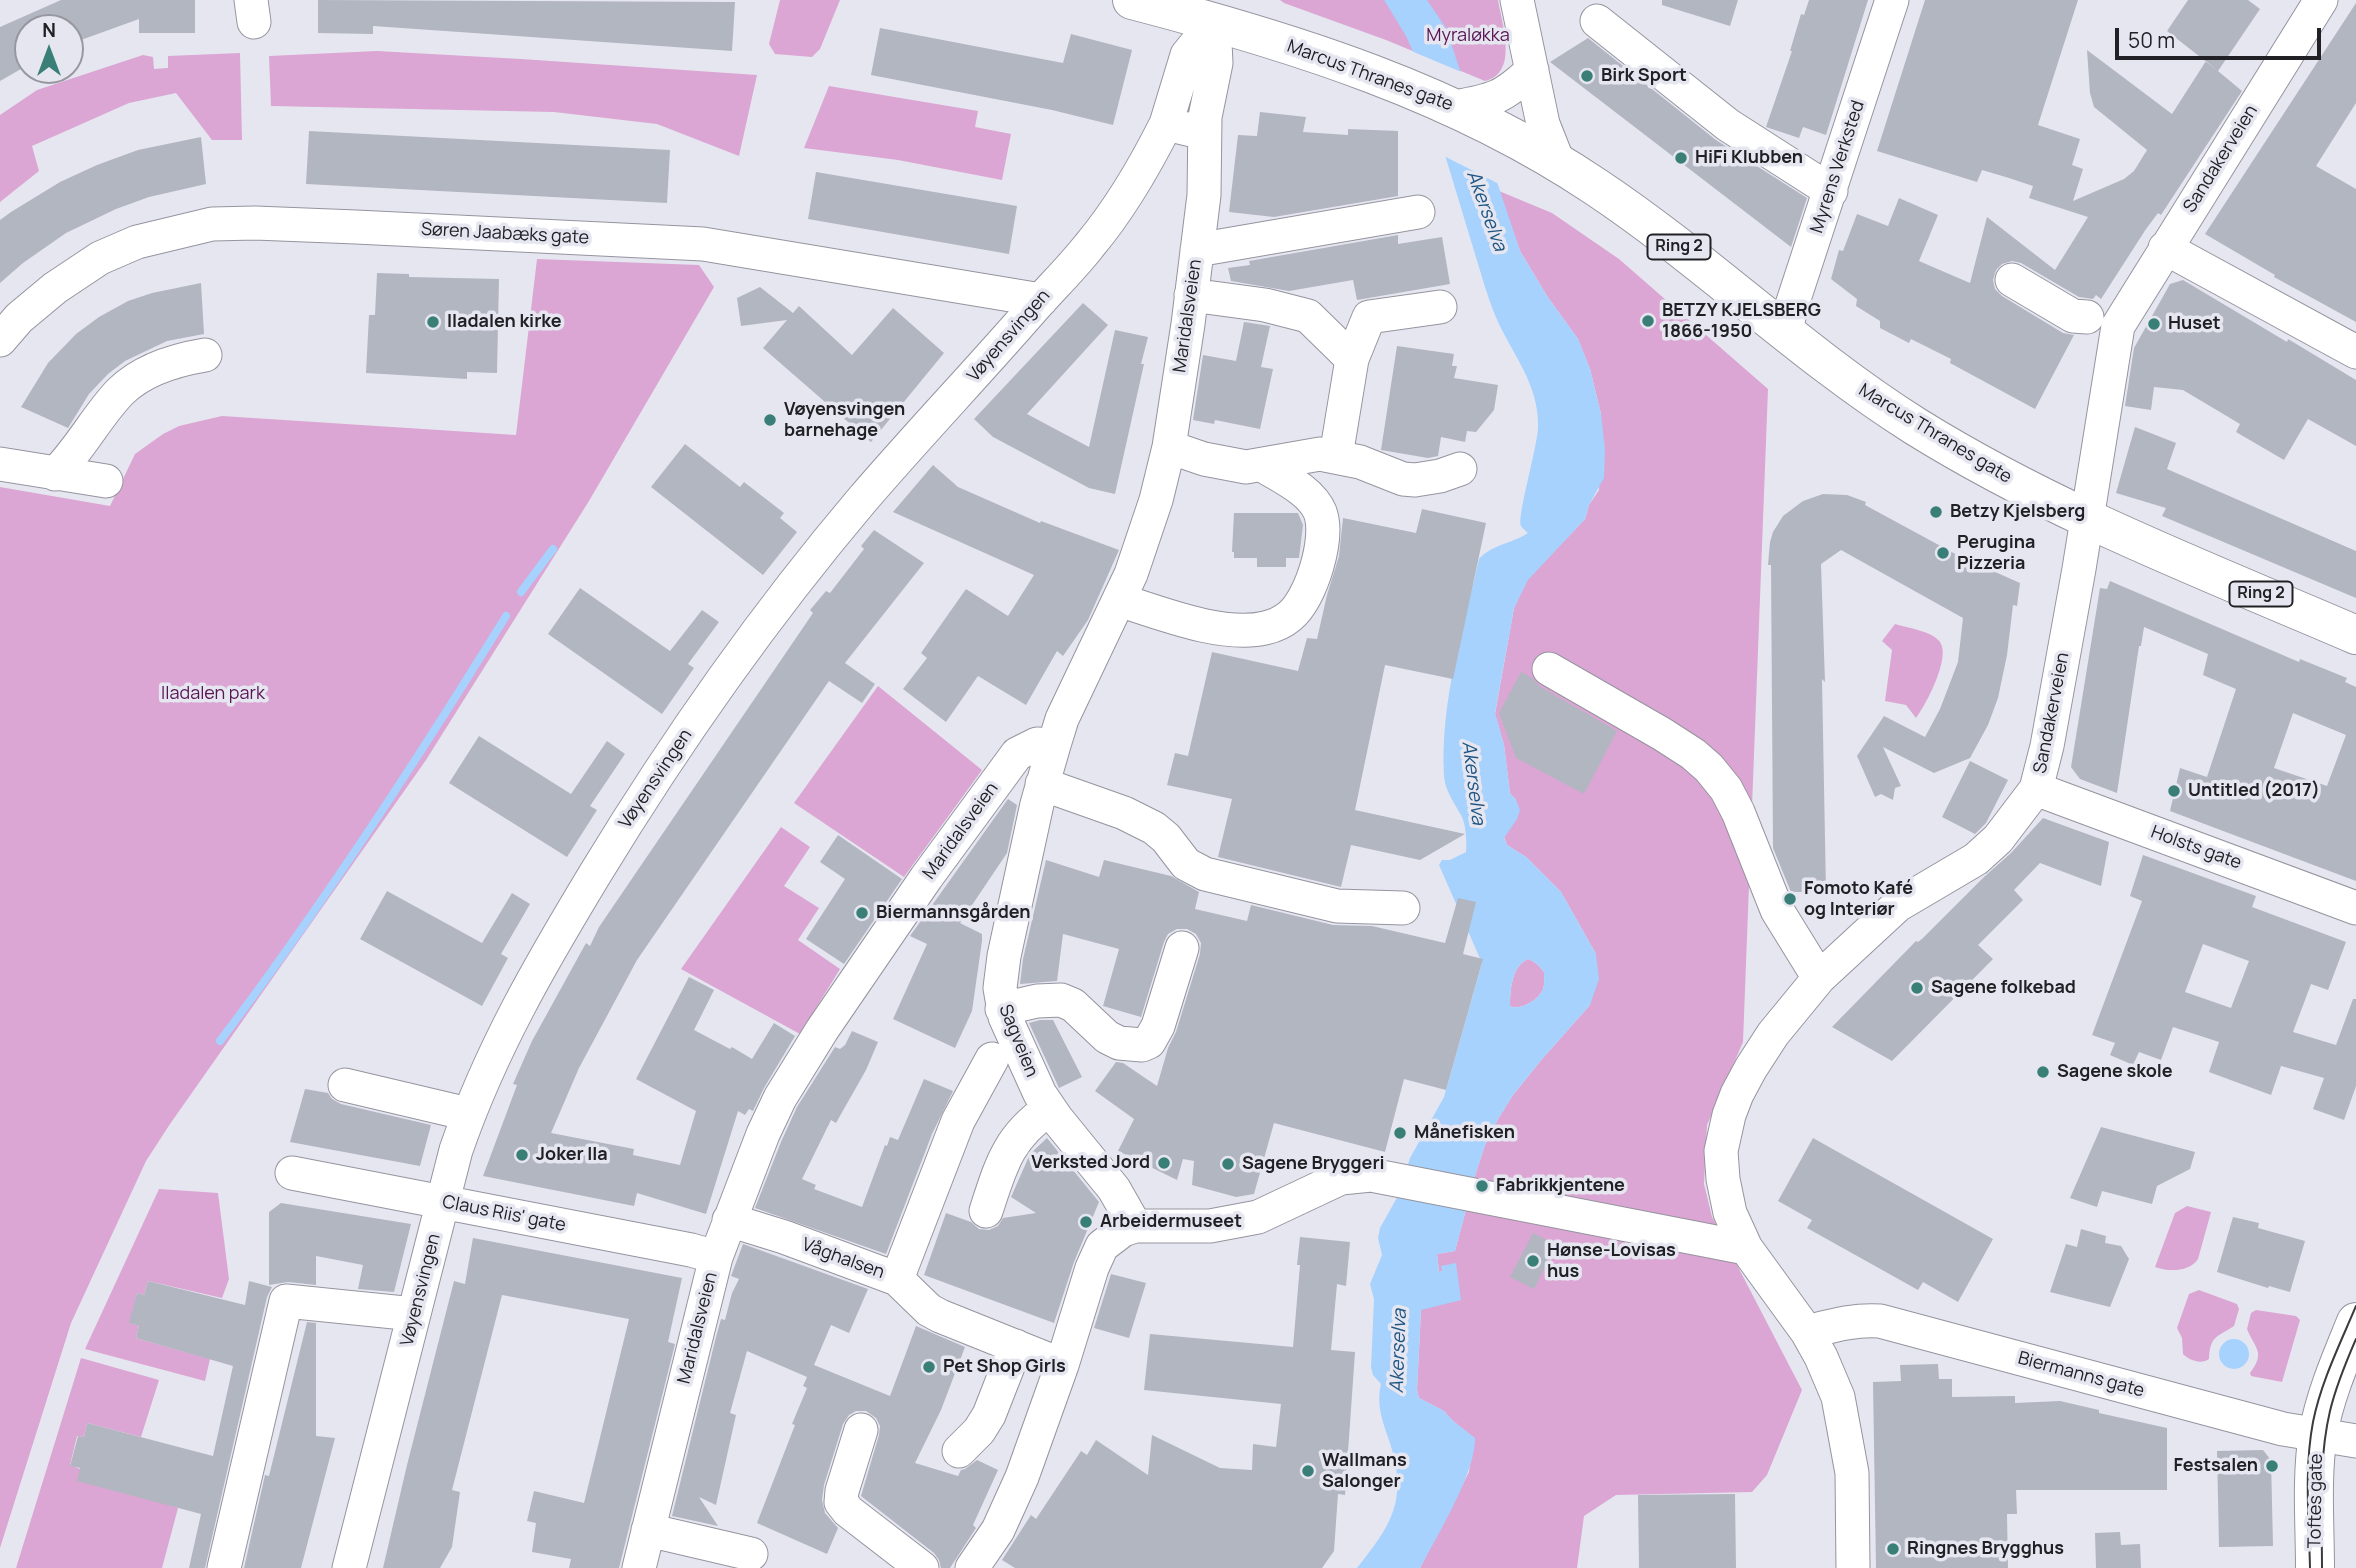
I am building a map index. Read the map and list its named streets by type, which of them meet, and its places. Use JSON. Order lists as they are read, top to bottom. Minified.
{"streets":{"main road":["Marcus Thranes gate","Ring 2","Toftes gate"],"street":["Sandakerveien","Myrens Verksted","Søren Jaabæks gate","Maridalsveien","Vøyensvingen","Holsts gate","Sagveien","Claus Riis' gate","Våghalsen","Biermanns gate"]},"crossings":[["Marcus Thranes gate","Sandakerveien"],["Marcus Thranes gate","Myrens Verksted"],["Marcus Thranes gate","Ring 2"],["Marcus Thranes gate","Maridalsveien"],["Sandakerveien","Holsts gate"],["Sandakerveien","Biermanns gate"],["Søren Jaabæks gate","Vøyensvingen"],["Ring 2","Maridalsveien"],["Maridalsveien","Vøyensvingen"],["Maridalsveien","Sagveien"],["Maridalsveien","Claus Riis' gate"],["Maridalsveien","Våghalsen"],["Vøyensvingen","Claus Riis' gate"],["Biermanns gate","Toftes gate"]],"water":["Akerselva"],"parks":["Myraløkka","Iladalen park"],"places":["Birk Sport","HiFi Klubben","BETZY KJELSBERG 1866-1950","Iladalen kirke","Huset","Vøyensvingen barnehage","Betzy Kjelsberg","Perugina Pizzeria","Untitled (2017)","Fomoto Kafé og Interiør","Biermannsgården","Sagene folkebad","Sagene skole","Månefisken","Joker Ila","Verksted Jord","Sagene Bryggeri","Fabrikkjentene","Arbeidermuseet","Hønse-Lovisas hus","Pet Shop Girls","Festsalen","Wallmans Salonger","Ringnes Brygghus"],"scale_bar":"50 m","north":"top"}
